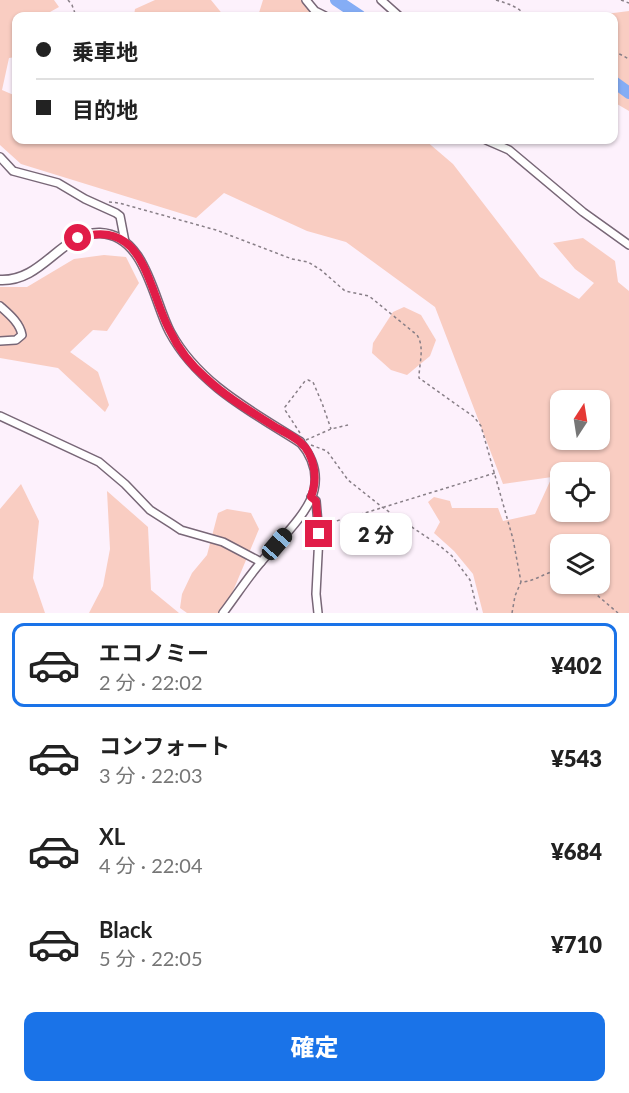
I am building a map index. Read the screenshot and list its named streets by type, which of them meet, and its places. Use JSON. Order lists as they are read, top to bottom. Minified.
{"north":"top","page":{"banner":["乗車地","目的地"],"bubble":"2 分","list":[{"name":"エコノミー","note":"2 分 · 22:02","value":"¥402"},{"name":"コンフォート","note":"3 分 · 22:03","value":"¥543"},{"name":"XL","note":"4 分 · 22:04","value":"¥684"},{"name":"Black","note":"5 分 · 22:05","value":"¥710"}],"buttons":"確定"}}
